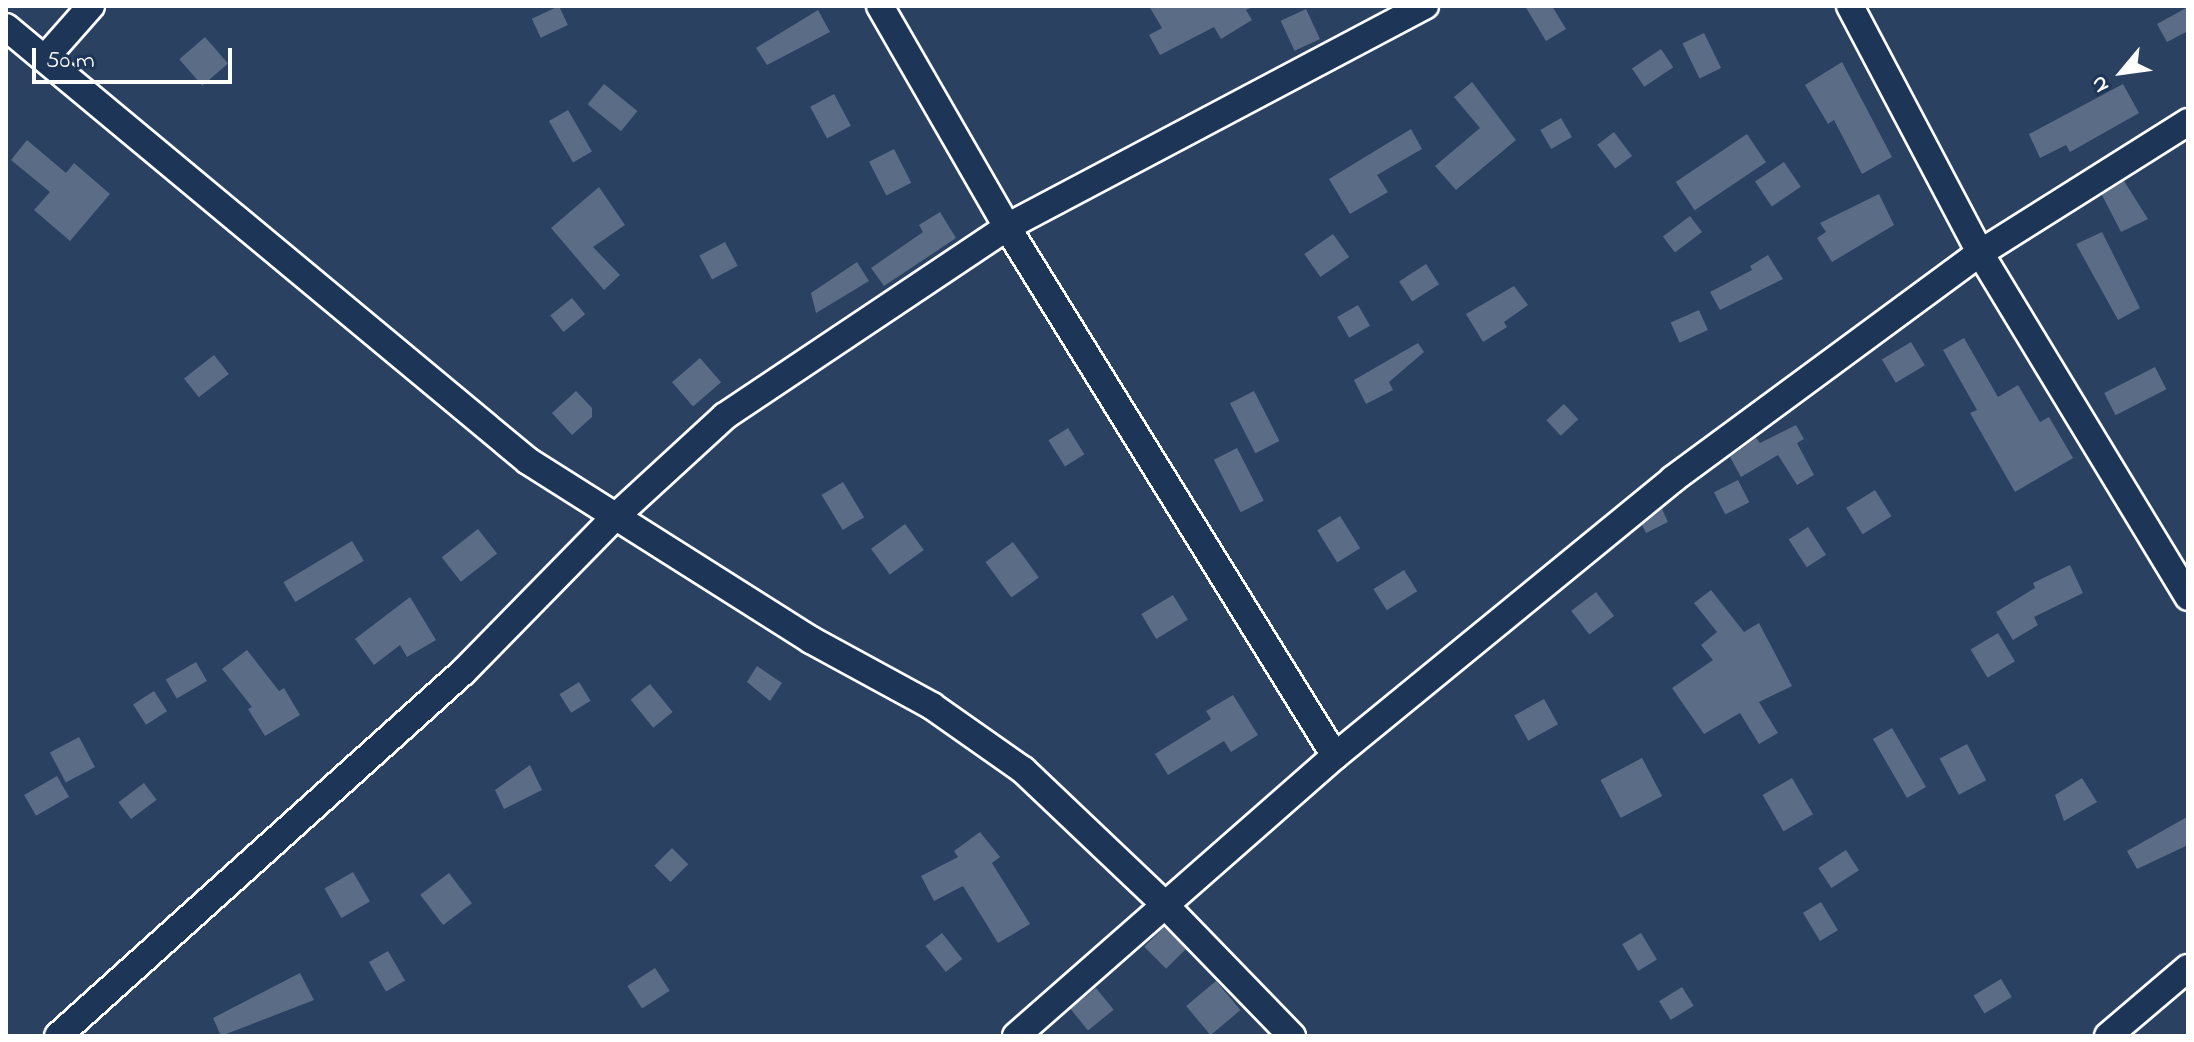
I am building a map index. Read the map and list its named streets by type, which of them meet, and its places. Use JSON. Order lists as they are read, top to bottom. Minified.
{"scale_bar":"50 m","north":"bottom left"}
